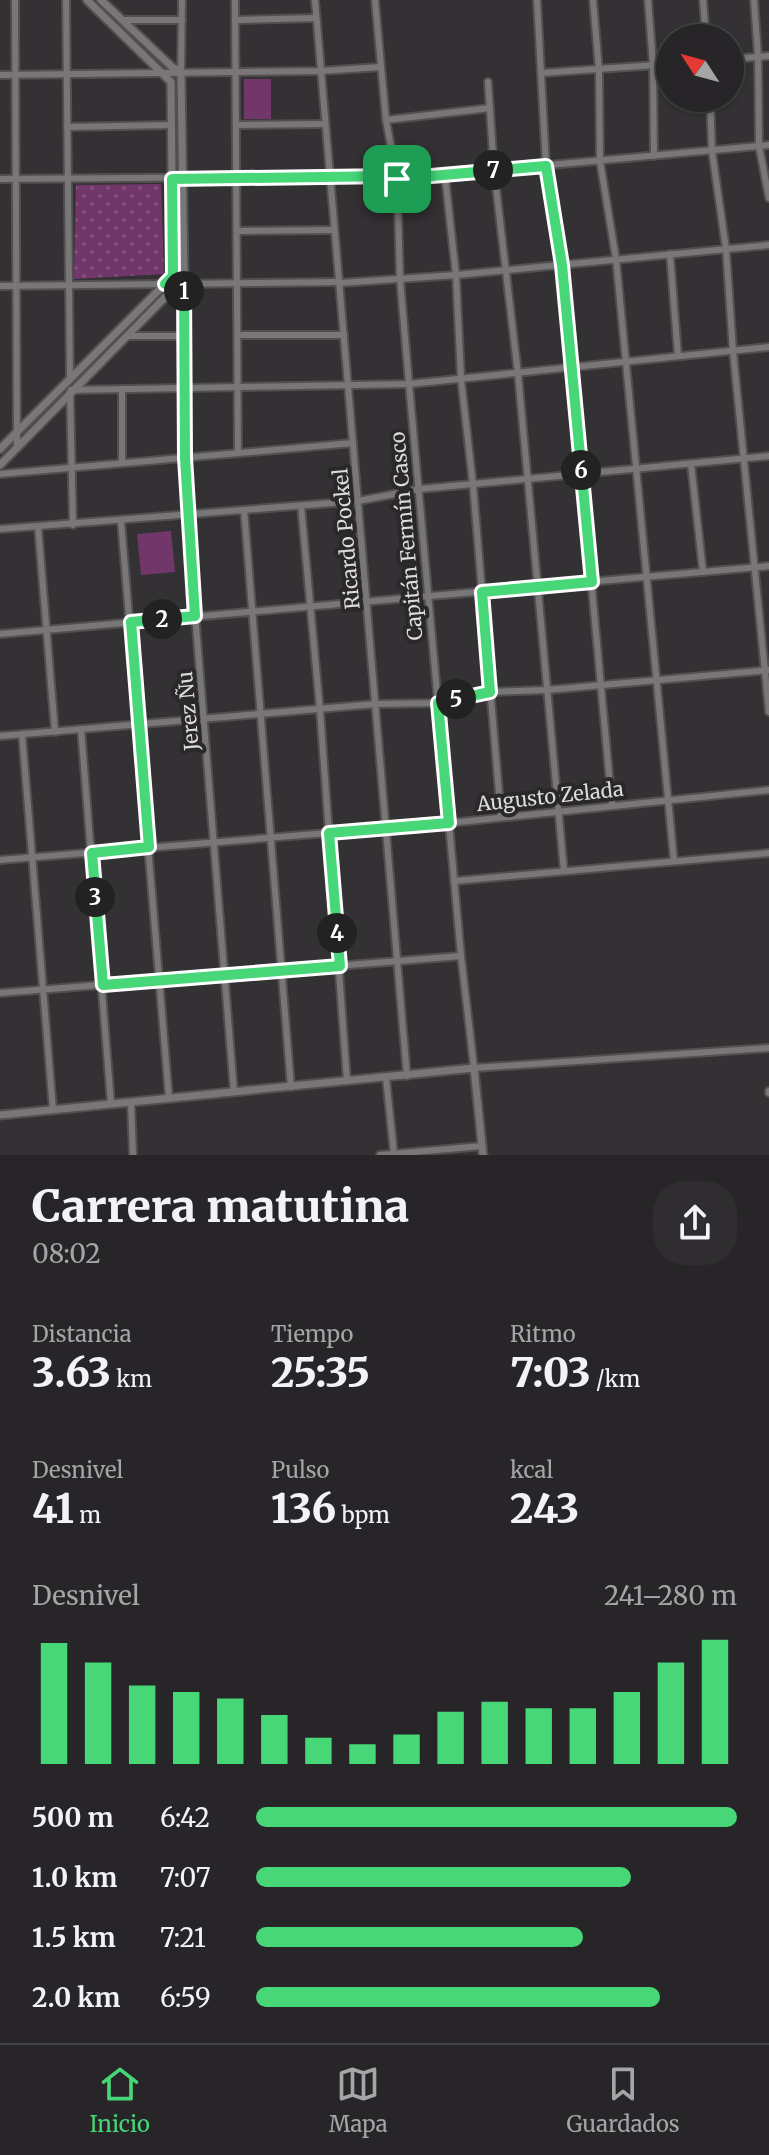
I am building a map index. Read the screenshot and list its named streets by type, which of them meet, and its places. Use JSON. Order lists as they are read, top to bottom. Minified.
{"streets":{"street":["Capitán Fermín Casco","Ricardo Pockel","Jerez Ñu","Augusto Zelada"]},"crossings":[["Capitán Fermín Casco","Augusto Zelada"],["Ricardo Pockel","Augusto Zelada"],["Jerez Ñu","Augusto Zelada"]],"north":"top left","page":{"pins":["7","1","6","2","5","3","4"],"heading":["Carrera matutina","08:02"],"stats":[["Distancia","3.63 km"],["Tiempo","25:35"],["Ritmo","7:03 /km"],["Desnivel","41 m"],["Pulso","136 bpm"],["kcal","243"]],"chart":["Desnivel","241–280 m"],"list":[{"name":"500 m","note":"6:42"},{"name":"1.0 km","note":"7:07"},{"name":"1.5 km","note":"7:21"},{"name":"2.0 km","note":"6:59"}],"tabs":["Inicio","Mapa","Guardados"]}}
